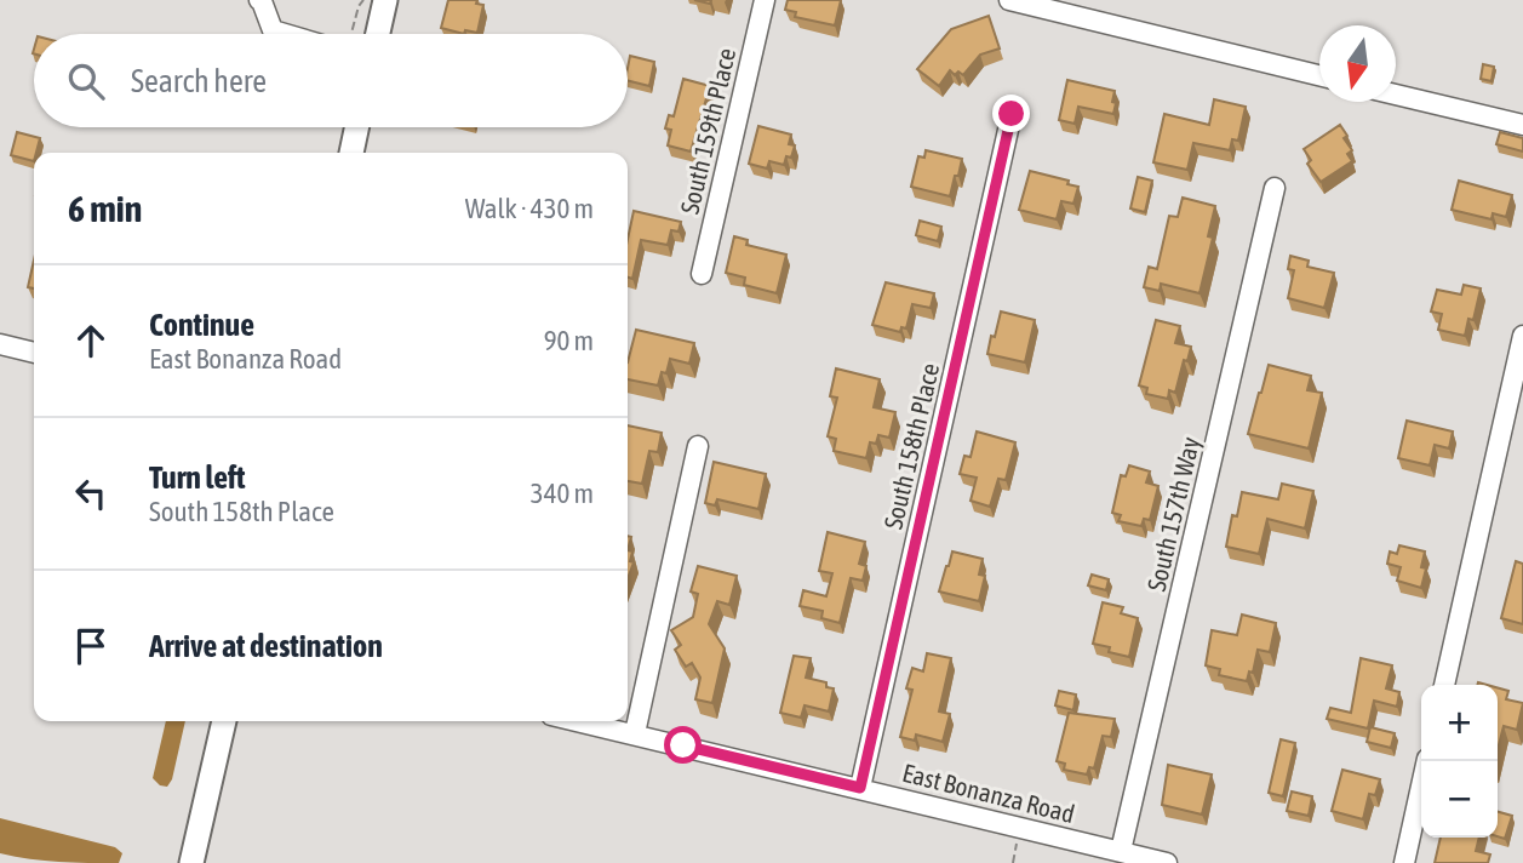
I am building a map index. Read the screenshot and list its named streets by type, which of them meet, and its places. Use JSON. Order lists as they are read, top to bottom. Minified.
{"streets":{"street":["South 159th Place","South 158th Place","South 157th Way","East Bonanza Road"]},"crossings":[["South 158th Place","East Bonanza Road"],["South 157th Way","East Bonanza Road"]],"north":"bottom","page":{"search":"Search here","heading":["6 min","Walk · 430 m"],"list":[["Continue","East Bonanza Road","90 m"],["Turn left","South 158th Place","340 m"],"Arrive at destination"],"map_buttons":["+","−"]}}
